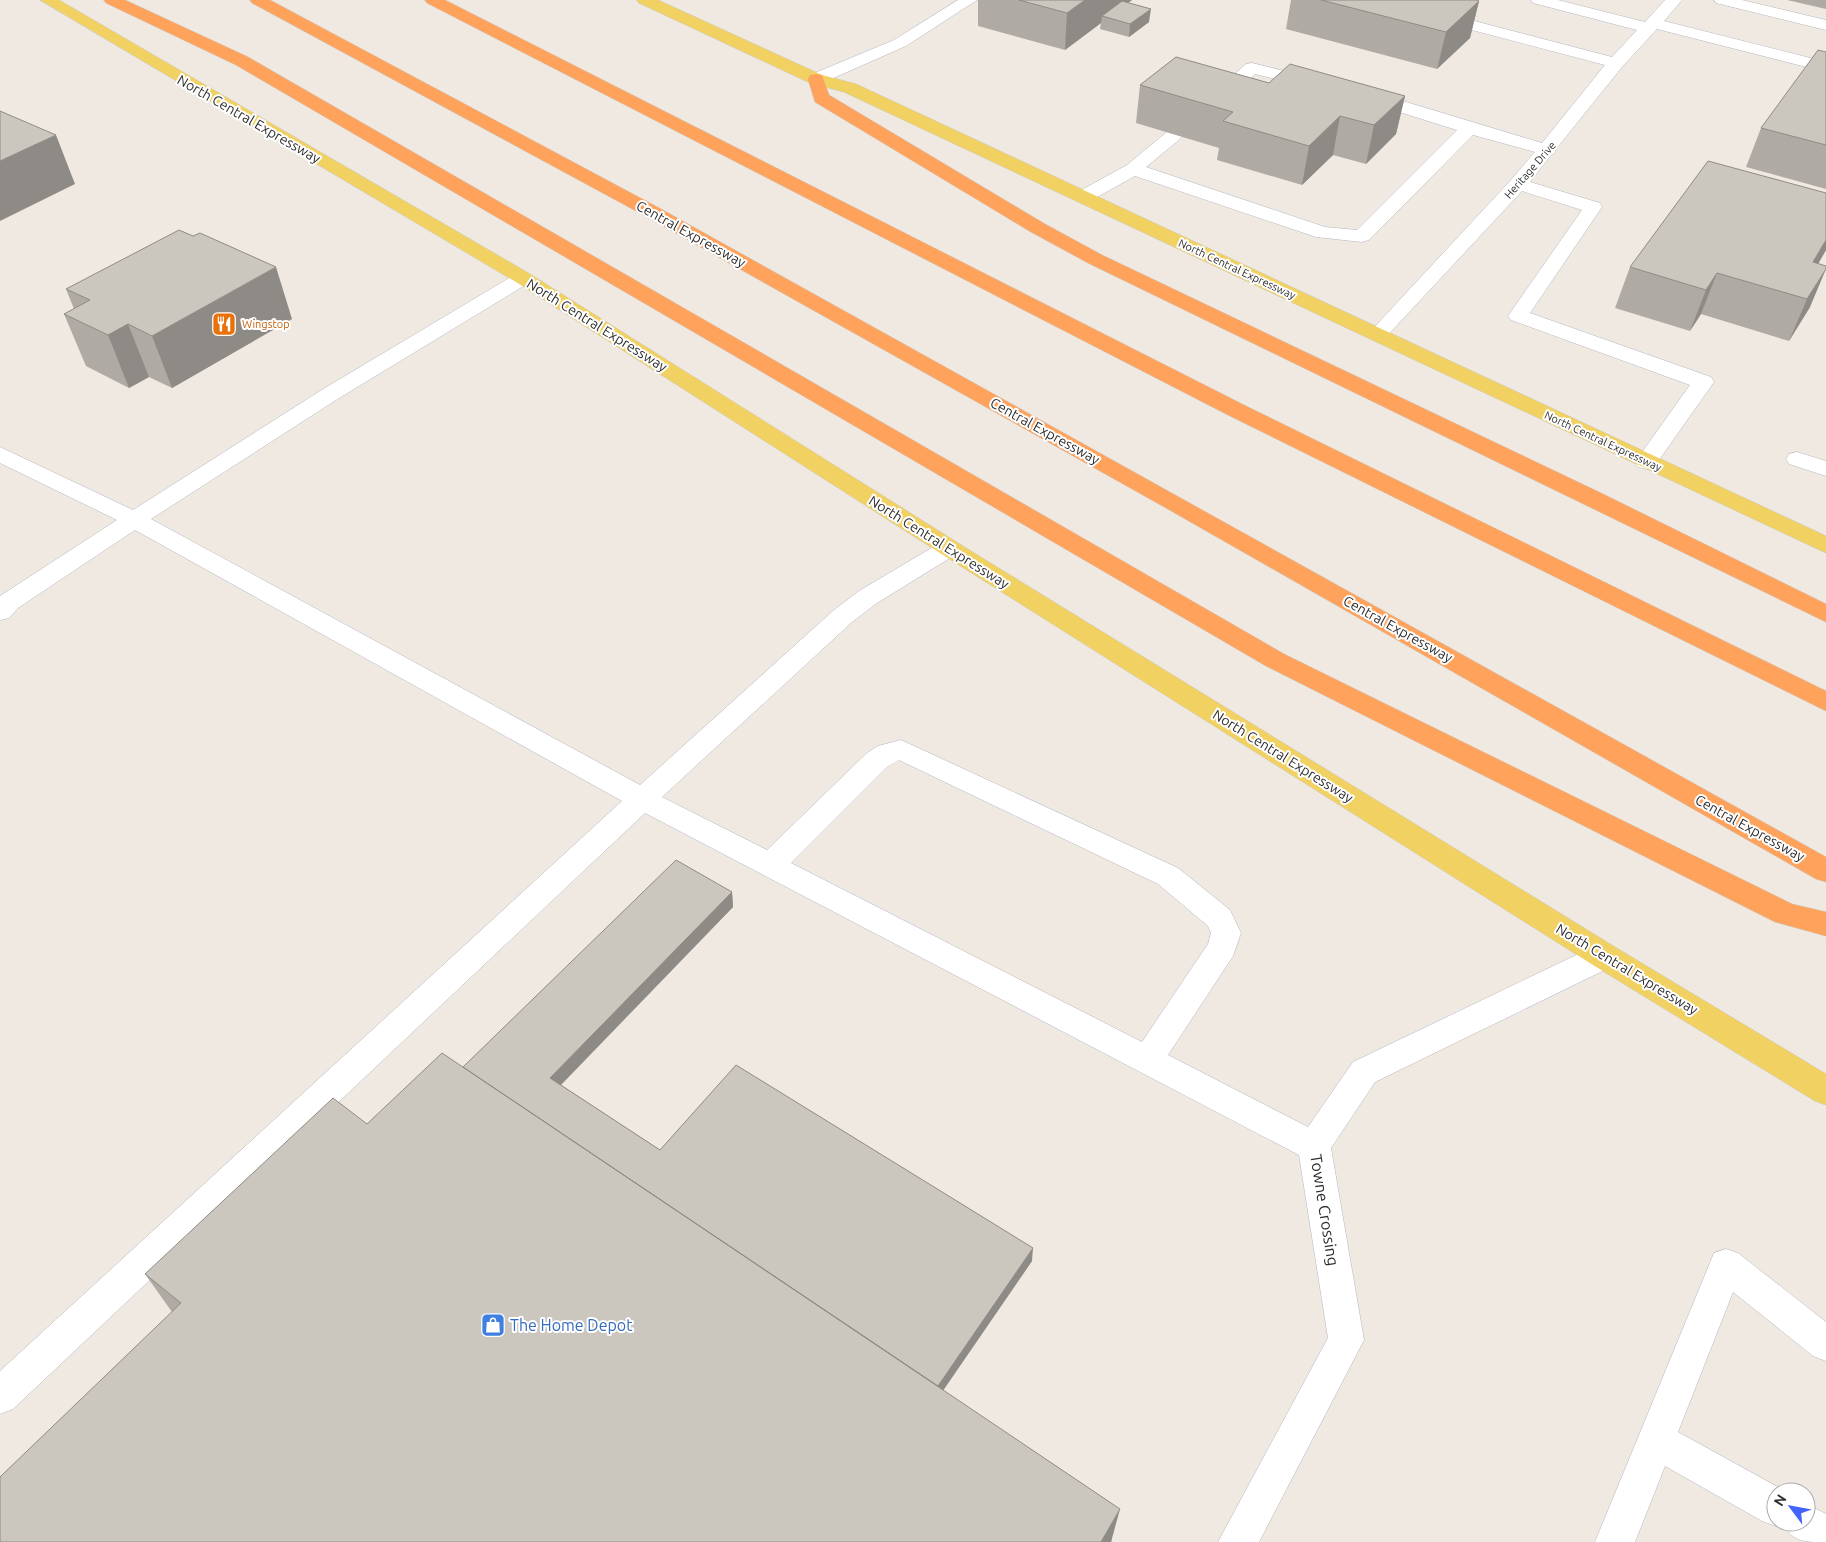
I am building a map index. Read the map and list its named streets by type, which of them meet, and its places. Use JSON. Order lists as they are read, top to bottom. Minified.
{"streets":{"highway":["Central Expressway"],"main road":["North Central Expressway"],"street":["Heritage Drive","Towne Crossing"]},"crossings":[["North Central Expressway","Heritage Drive"],["North Central Expressway","Towne Crossing"]],"places":{"restaurant":["Wingstop"],"shop":["The Home Depot"]},"north":"top left"}
